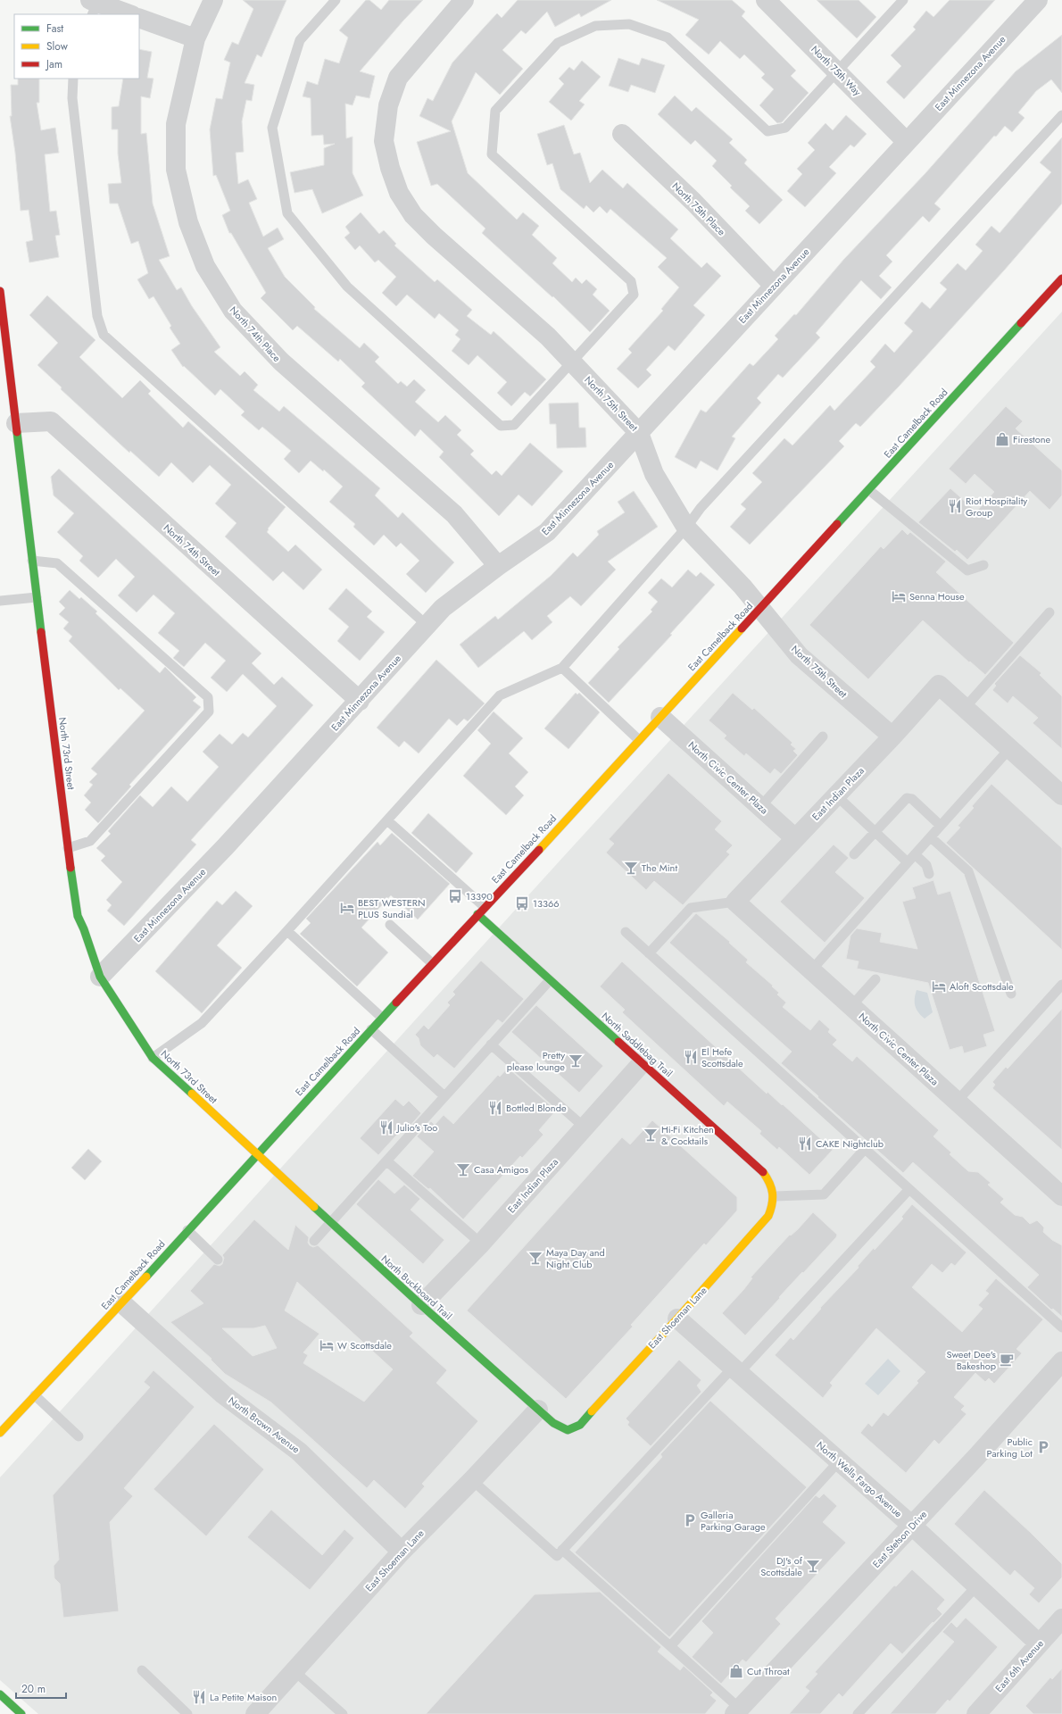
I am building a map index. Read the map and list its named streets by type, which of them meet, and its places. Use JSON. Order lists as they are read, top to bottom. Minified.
{"streets":{"street":["North 75th Way","East Minnezona Avenue","North 75th Place","North 74th Place","North 75th Street","East Camelback Road","North 74th Street","North 73rd Street","North Civic Center Plaza","East Indian Plaza","North Saddlebag Trail","North Buckboard Trail","East Shoeman Lane","North Brown Avenue","North Wells Fargo Avenue","East Stetson Drive","East 6th Avenue"]},"crossings":[["North 75th Way","East Minnezona Avenue"],["East Minnezona Avenue","North 75th Place"],["East Minnezona Avenue","North 74th Place"],["East Minnezona Avenue","North 75th Street"],["East Minnezona Avenue","North 74th Street"],["East Minnezona Avenue","North 73rd Street"],["North 75th Street","East Camelback Road"],["North 75th Street","East Indian Plaza"],["East Camelback Road","North 73rd Street"],["East Camelback Road","North Civic Center Plaza"],["East Camelback Road","North Saddlebag Trail"],["East Camelback Road","North Buckboard Trail"],["East Camelback Road","North Brown Avenue"],["North 74th Street","North 73rd Street"],["North 73rd Street","North Buckboard Trail"],["North Civic Center Plaza","East Indian Plaza"],["East Indian Plaza","North Saddlebag Trail"],["East Indian Plaza","North Buckboard Trail"],["North Saddlebag Trail","East Shoeman Lane"],["North Buckboard Trail","East Shoeman Lane"],["East Shoeman Lane","North Brown Avenue"],["East Shoeman Lane","North Wells Fargo Avenue"],["North Wells Fargo Avenue","East Stetson Drive"],["North Wells Fargo Avenue","East 6th Avenue"]],"places":{"shop":["Firestone","Cut Throat"],"restaurant":["Riot Hospitality Group","El Hefe Scottsdale","Bottled Blonde","Julio's Too","CAKE Nightclub","La Petite Maison"],"hotel":["Senna House","BEST WESTERN PLUS Sundial","Aloft Scottsdale","W Scottsdale"],"bar":["The Mint","Pretty please lounge","Hi-Fi Kitchen & Cocktails","Casa Amigos","Maya Day and Night Club","DJ's of Scottsdale"],"bus stop":["13390","13366"],"cafe":["Sweet Dee's Bakeshop"],"parking":["Public Parking Lot","Galleria Parking Garage"]},"legend":["Fast","Slow","Jam"],"scale_bar":"20 m"}
